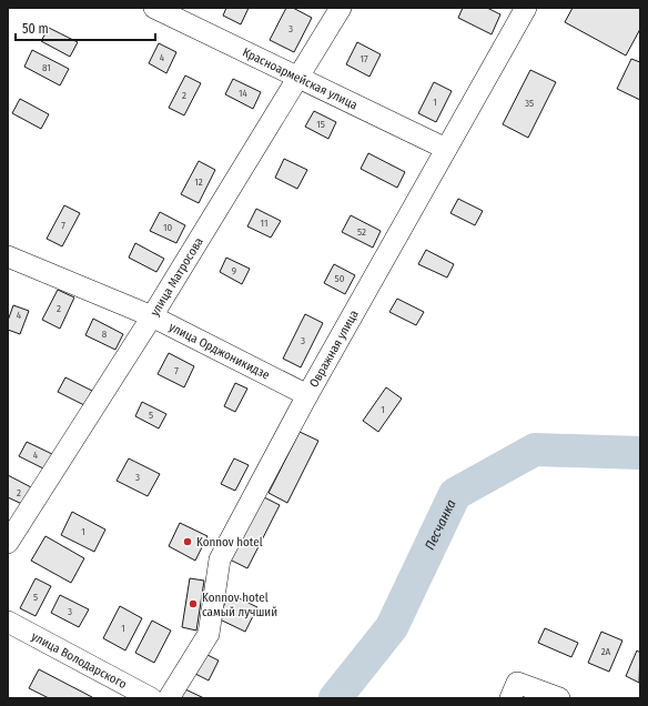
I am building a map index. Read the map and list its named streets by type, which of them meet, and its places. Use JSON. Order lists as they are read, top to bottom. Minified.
{"streets":{"street":["Красноармейская улица","улица Матросова","Овражная улица","улица Орджоникидзе","улица Володарского"]},"crossings":[["Красноармейская улица","улица Матросова"],["Красноармейская улица","Овражная улица"],["улица Матросова","улица Орджоникидзе"],["Овражная улица","улица Орджоникидзе"]],"water":["Песчанка"],"places":["Konnov hotel","Konnov hotel самый лучший"],"house_numbers":["3","4","17","81","14","2","1","35","15","12","11","7","10","52","9","50","2","4","8","3","7","1","5","4","3","2","1","5","3","1","2А"],"scale_bar":"50 m"}
